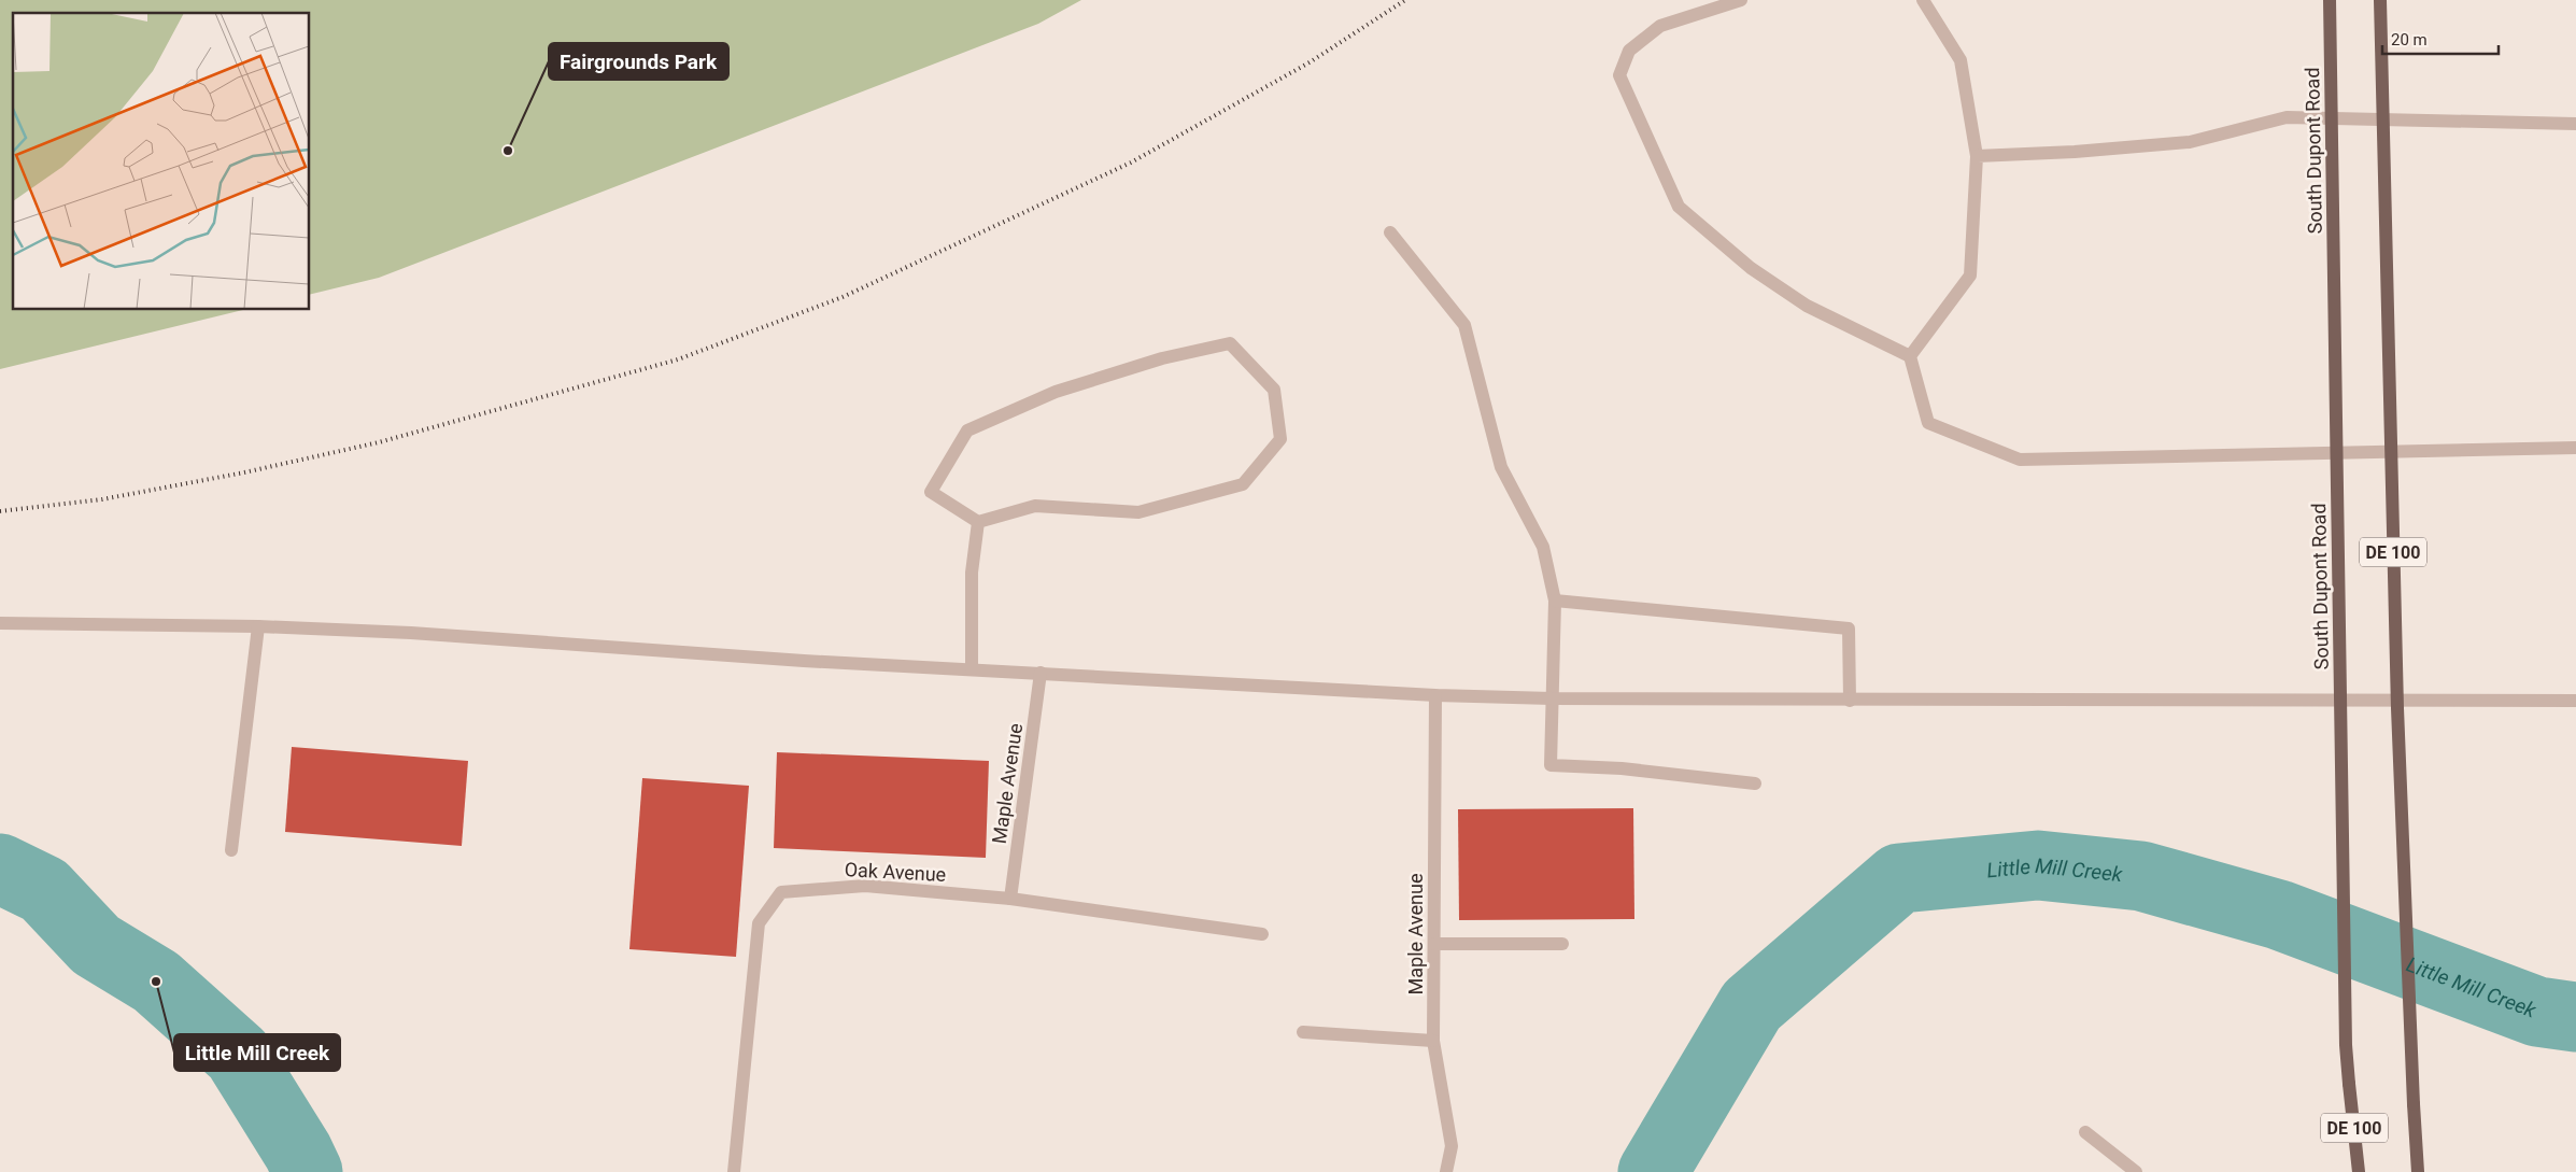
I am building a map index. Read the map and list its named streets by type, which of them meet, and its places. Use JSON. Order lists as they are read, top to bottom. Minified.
{"streets":{"main road":["South Dupont Road","DE 100"],"street":["Maple Avenue","Oak Avenue"]},"crossings":[["Maple Avenue","Oak Avenue"]],"water":["Little Mill Creek"],"places":["Fairgrounds Park","Little Mill Creek"],"scale_bar":"20 m"}
